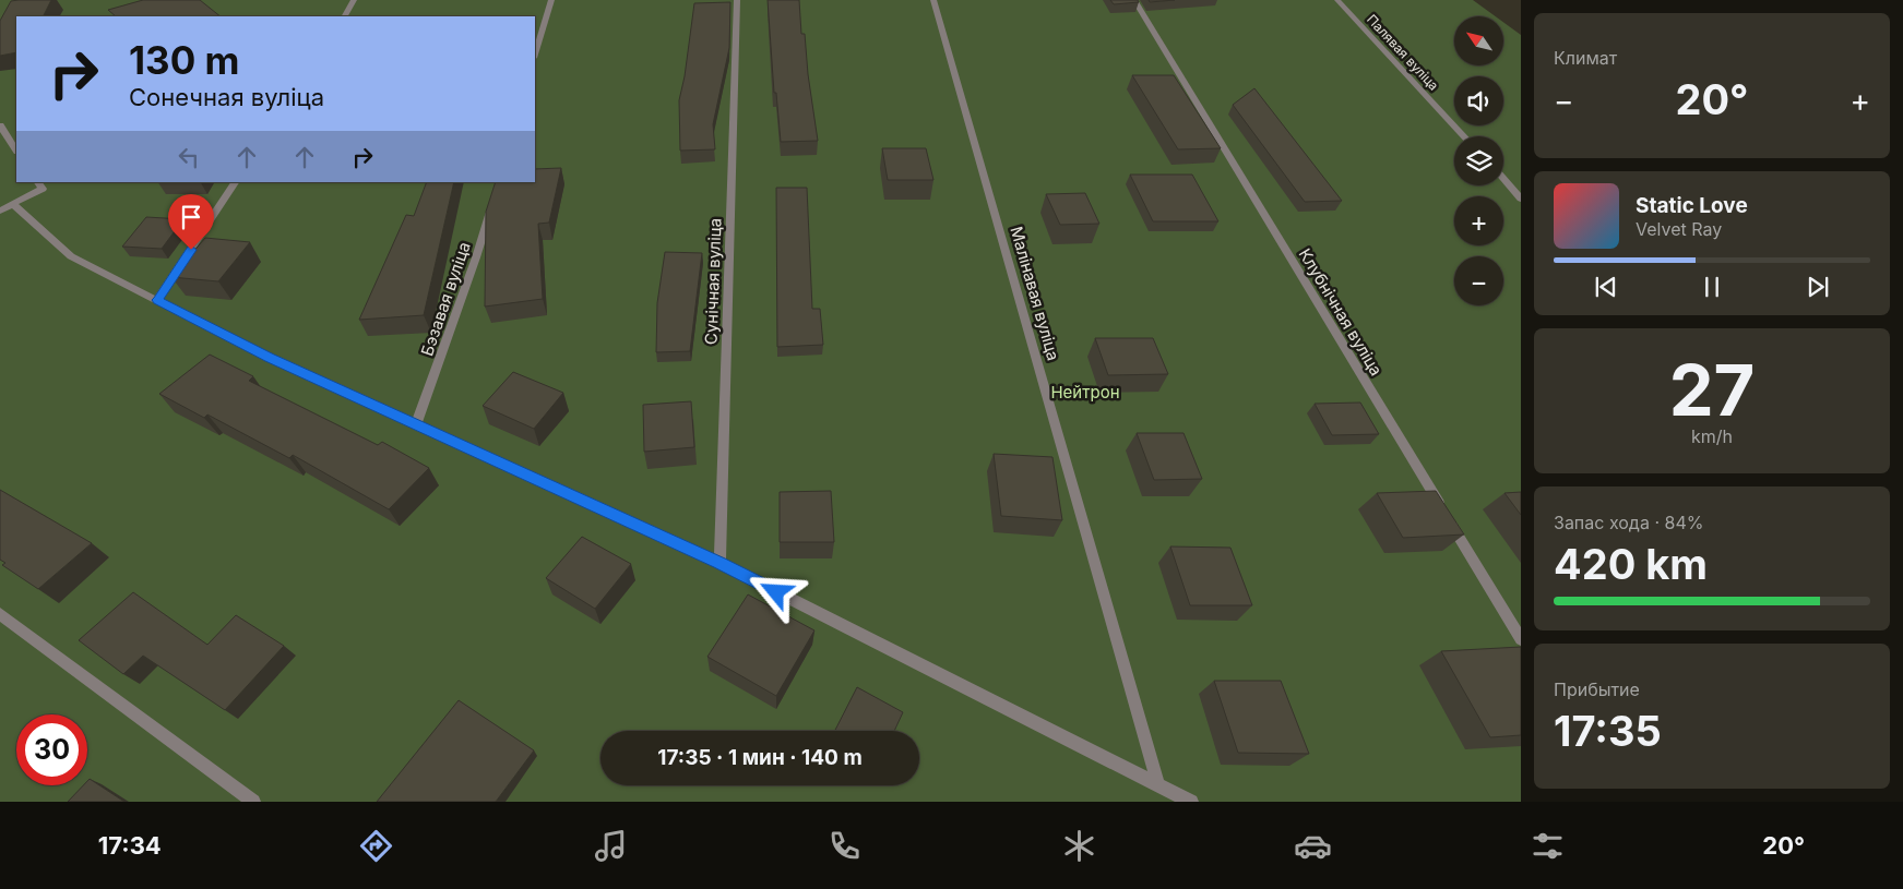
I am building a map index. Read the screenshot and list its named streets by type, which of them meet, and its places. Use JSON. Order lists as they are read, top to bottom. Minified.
{"streets":{"street":["Палявая вуліца","Сунічная вуліца","Малінавая вуліца","Бэзавая вуліца","Клубнічная вуліца"]},"parks":["Нейтрон"],"north":"top left","page":{"tile":["Климат",["27","km/h"],["Запас хода · 84%","420 km"],["Прибытие","17:35"]],"map_buttons":["+","−"],"turn":["130 m","Сонечная вуліца"],"heat":["−","20°","+"],"song":["Static Love","Velvet Ray"],"limit":"30","trip":"17:35 · 1 мин · 140 m","tabs":["17:34","20°"]}}
